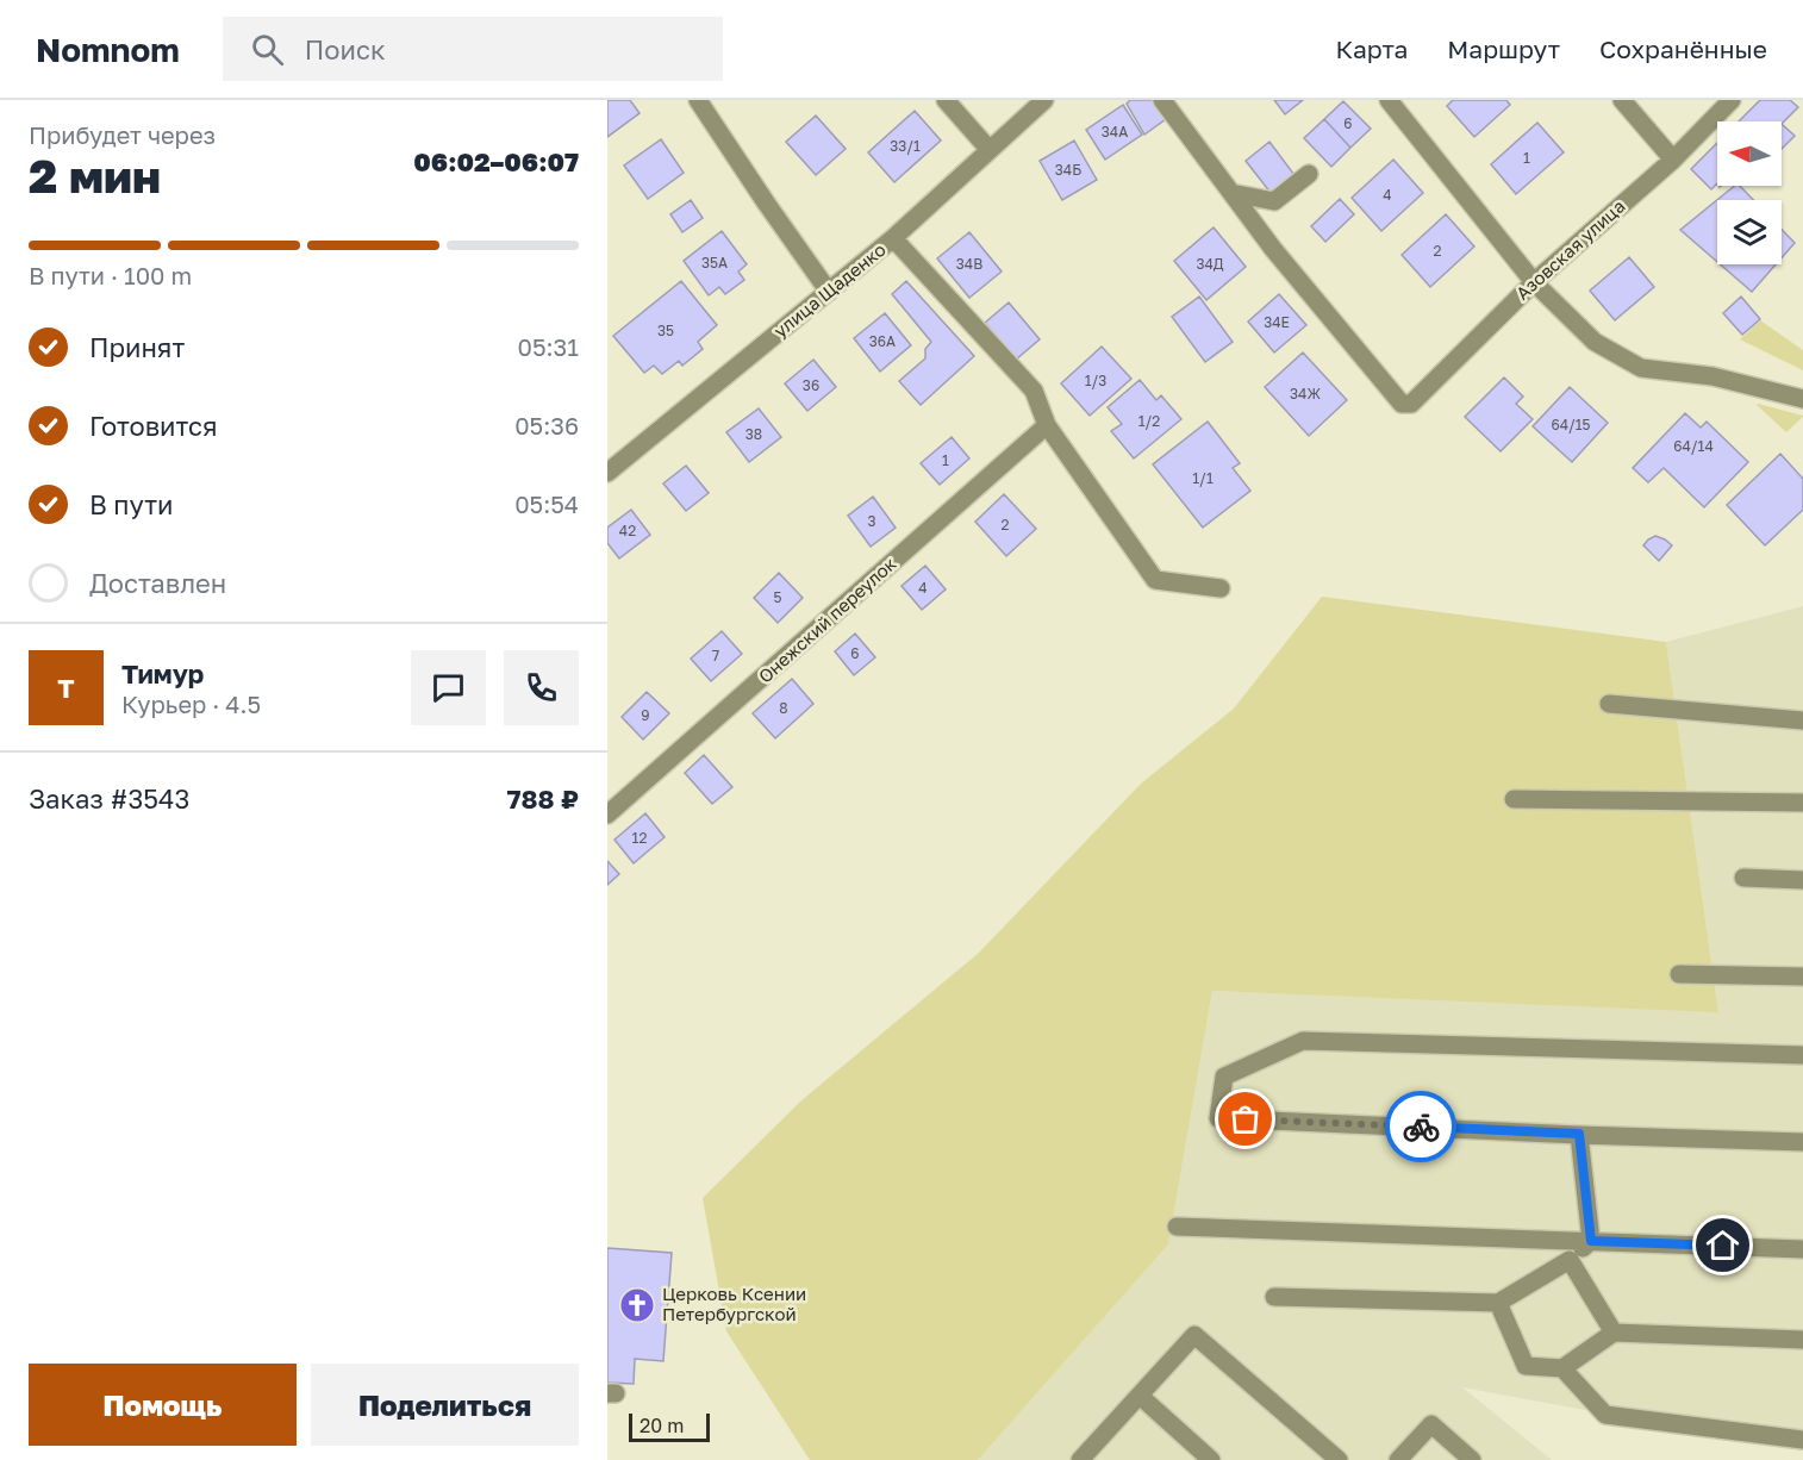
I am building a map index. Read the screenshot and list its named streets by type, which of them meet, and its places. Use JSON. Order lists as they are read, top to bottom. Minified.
{"streets":{"street":["Азовская улица","улица Щаденко","Онежский переулок"]},"places":{"church":["Церковь Ксении Петербургской"]},"house_numbers":["6","34А","33/1","1","34Б","4","2","35А","34В","34Д","34Е","35","36А","1/3","36","34Ж","1/2","64/15","38","64/14","1","1/1","3","2","42","4","5","6","7","8","9","12"],"scale_bar":"20 m","north":"left","page":{"header":"Nomnom","search":"Поиск","nav":["Карта","Маршрут","Сохранённые"],"heading":["2 мин","Прибудет через","06:02–06:07"],"panel":["Тимур","Курьер · 4.5","Заказ #3543","788 ₽"],"bar":"В пути · 100 m","list":[["Принят","05:31"],["Готовится","05:36"],["В пути","05:54"],"Доставлен"],"round":"Т","buttons":["Помощь","Поделиться"],"scale":"20 m"}}
